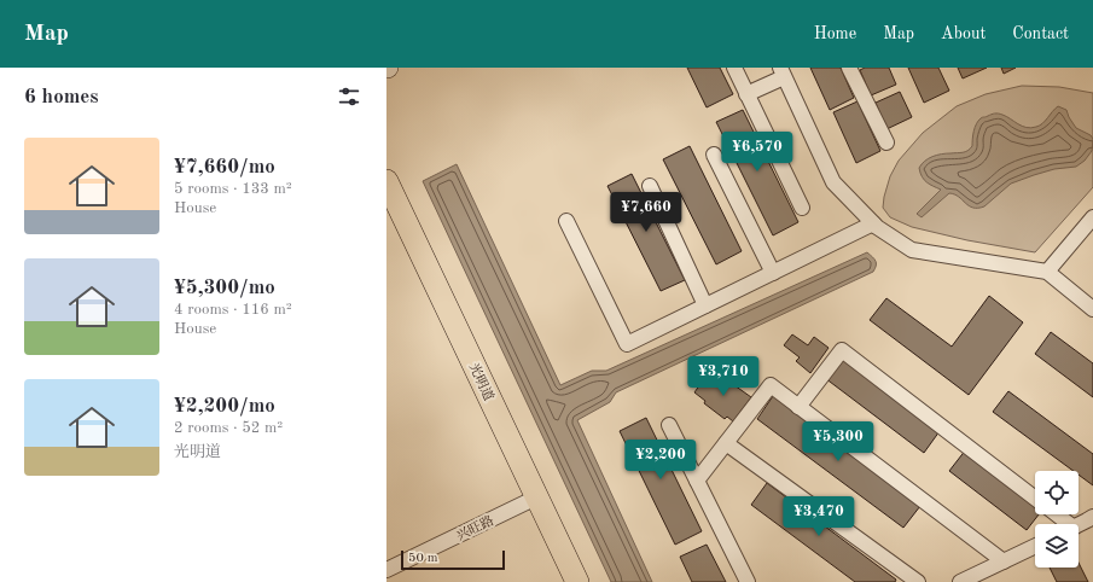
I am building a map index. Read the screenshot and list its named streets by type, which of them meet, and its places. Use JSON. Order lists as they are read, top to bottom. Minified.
{"streets":{"main road":["光明道"],"street":["兴旺路"]},"crossings":[["光明道","兴旺路"]],"scale_bar":"50 m","page":{"header":"Map","nav":["Home","Map","About","Contact"],"heading":"6 homes","list":[{"name":"¥7,660/mo","note":"5 rooms · 133 m² · House"},{"name":"¥5,300/mo","note":"4 rooms · 116 m² · House"},{"name":"¥2,200/mo","note":"2 rooms · 52 m² · 光明道"}],"price":["¥6,570","¥7,660","¥3,710","¥5,300","¥2,200","¥3,470"],"scale":"50 m"}}
